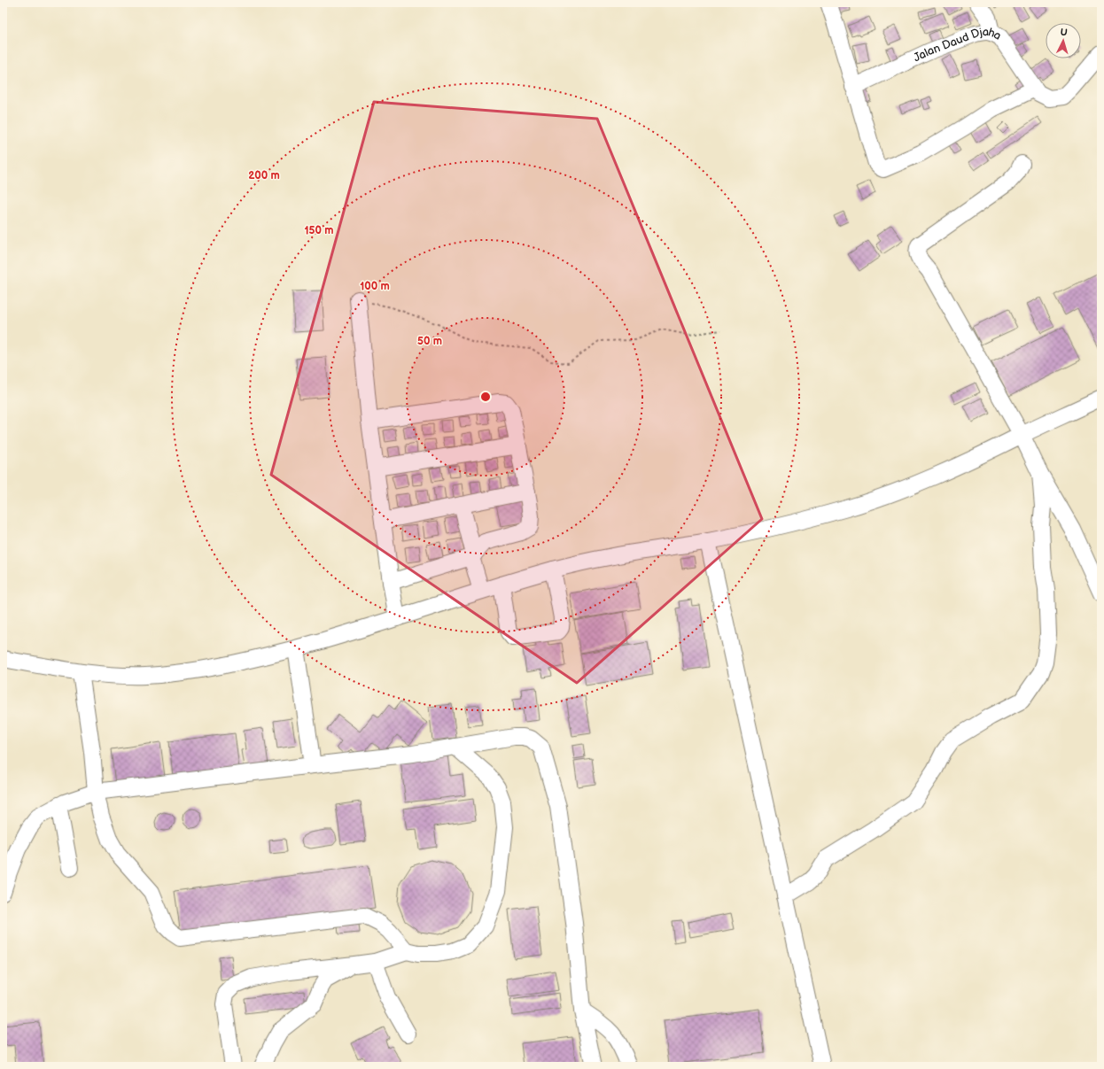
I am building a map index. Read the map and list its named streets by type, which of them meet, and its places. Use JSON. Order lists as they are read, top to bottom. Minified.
{"streets":{"street":["Jalan Daud Djaha"]},"north":"top","rings":["200 m","150 m","100 m","50 m"]}
